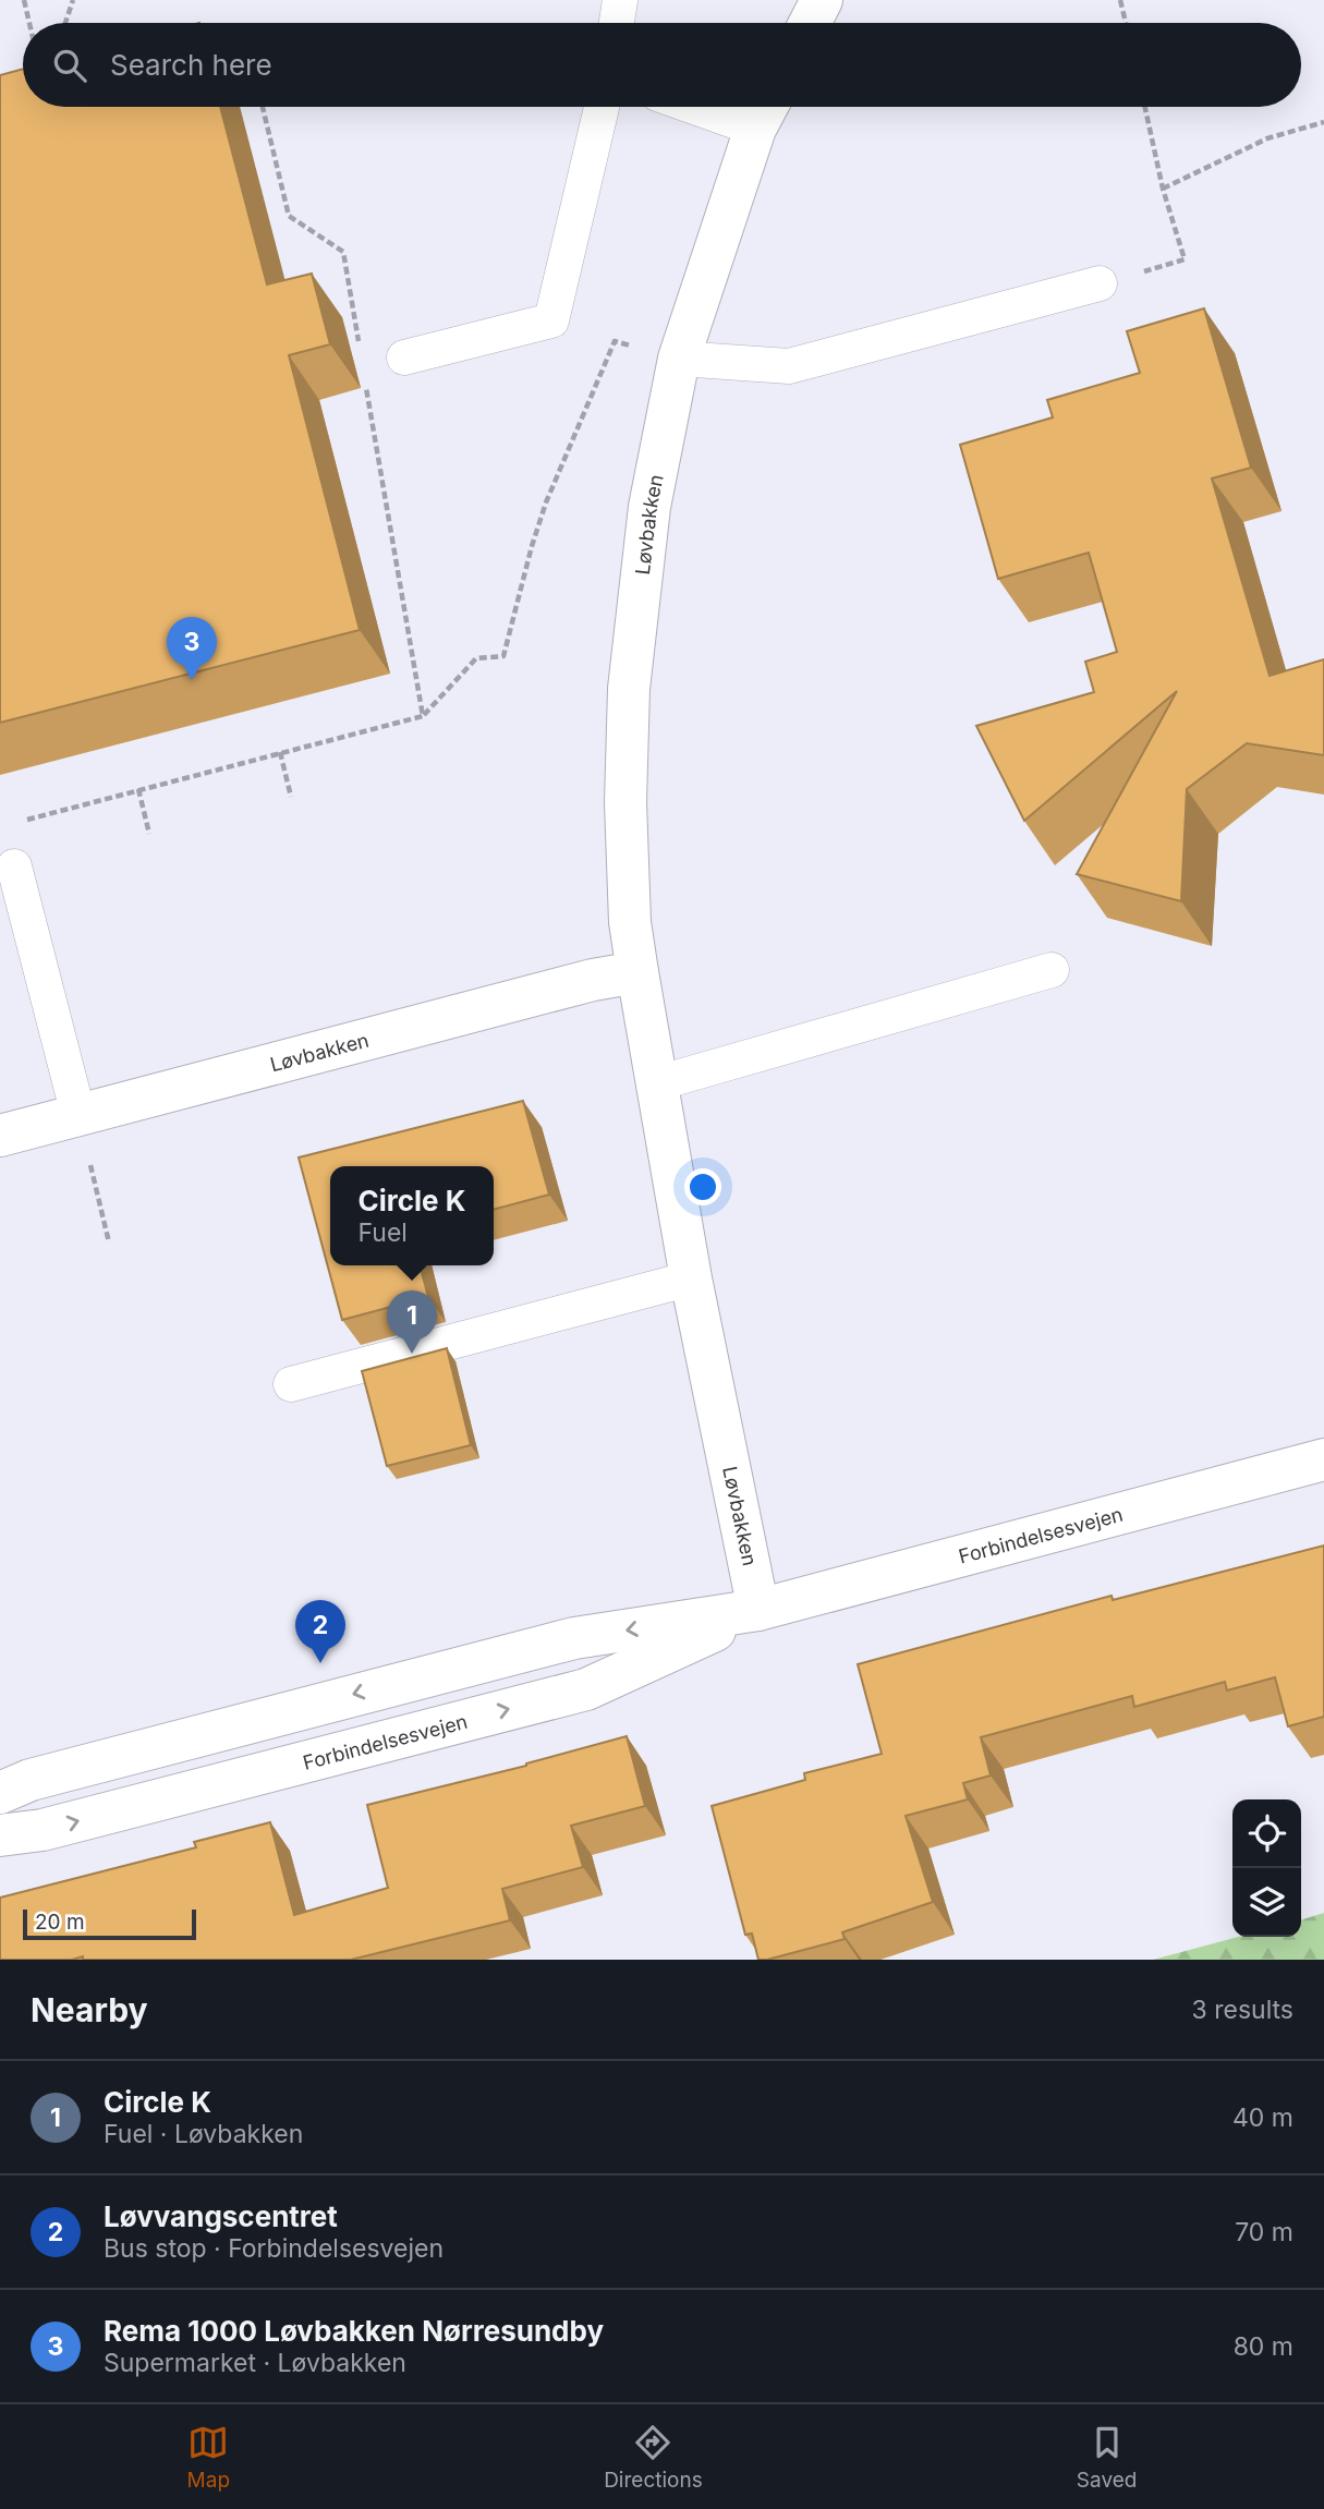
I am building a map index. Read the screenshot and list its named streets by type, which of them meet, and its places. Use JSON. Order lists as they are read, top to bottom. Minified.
{"streets":{"street":["Løvbakken","Forbindelsesvejen"]},"crossings":[["Løvbakken","Forbindelsesvejen"]],"scale_bar":"20 m","page":{"search":"Search here","pins":["3","1","2"],"popup":["Circle K","Fuel"],"scale":"20 m","heading":["Nearby","3 results"],"list":[{"mark":"1","name":"Circle K","note":"Fuel · Løvbakken","value":"40 m"},{"mark":"2","name":"Løvvangscentret","note":"Bus stop · Forbindelsesvejen","value":"70 m"},{"mark":"3","name":"Rema 1000 Løvbakken Nørresundby","note":"Supermarket · Løvbakken","value":"80 m"}],"nav":["Map","Directions","Saved"]}}
